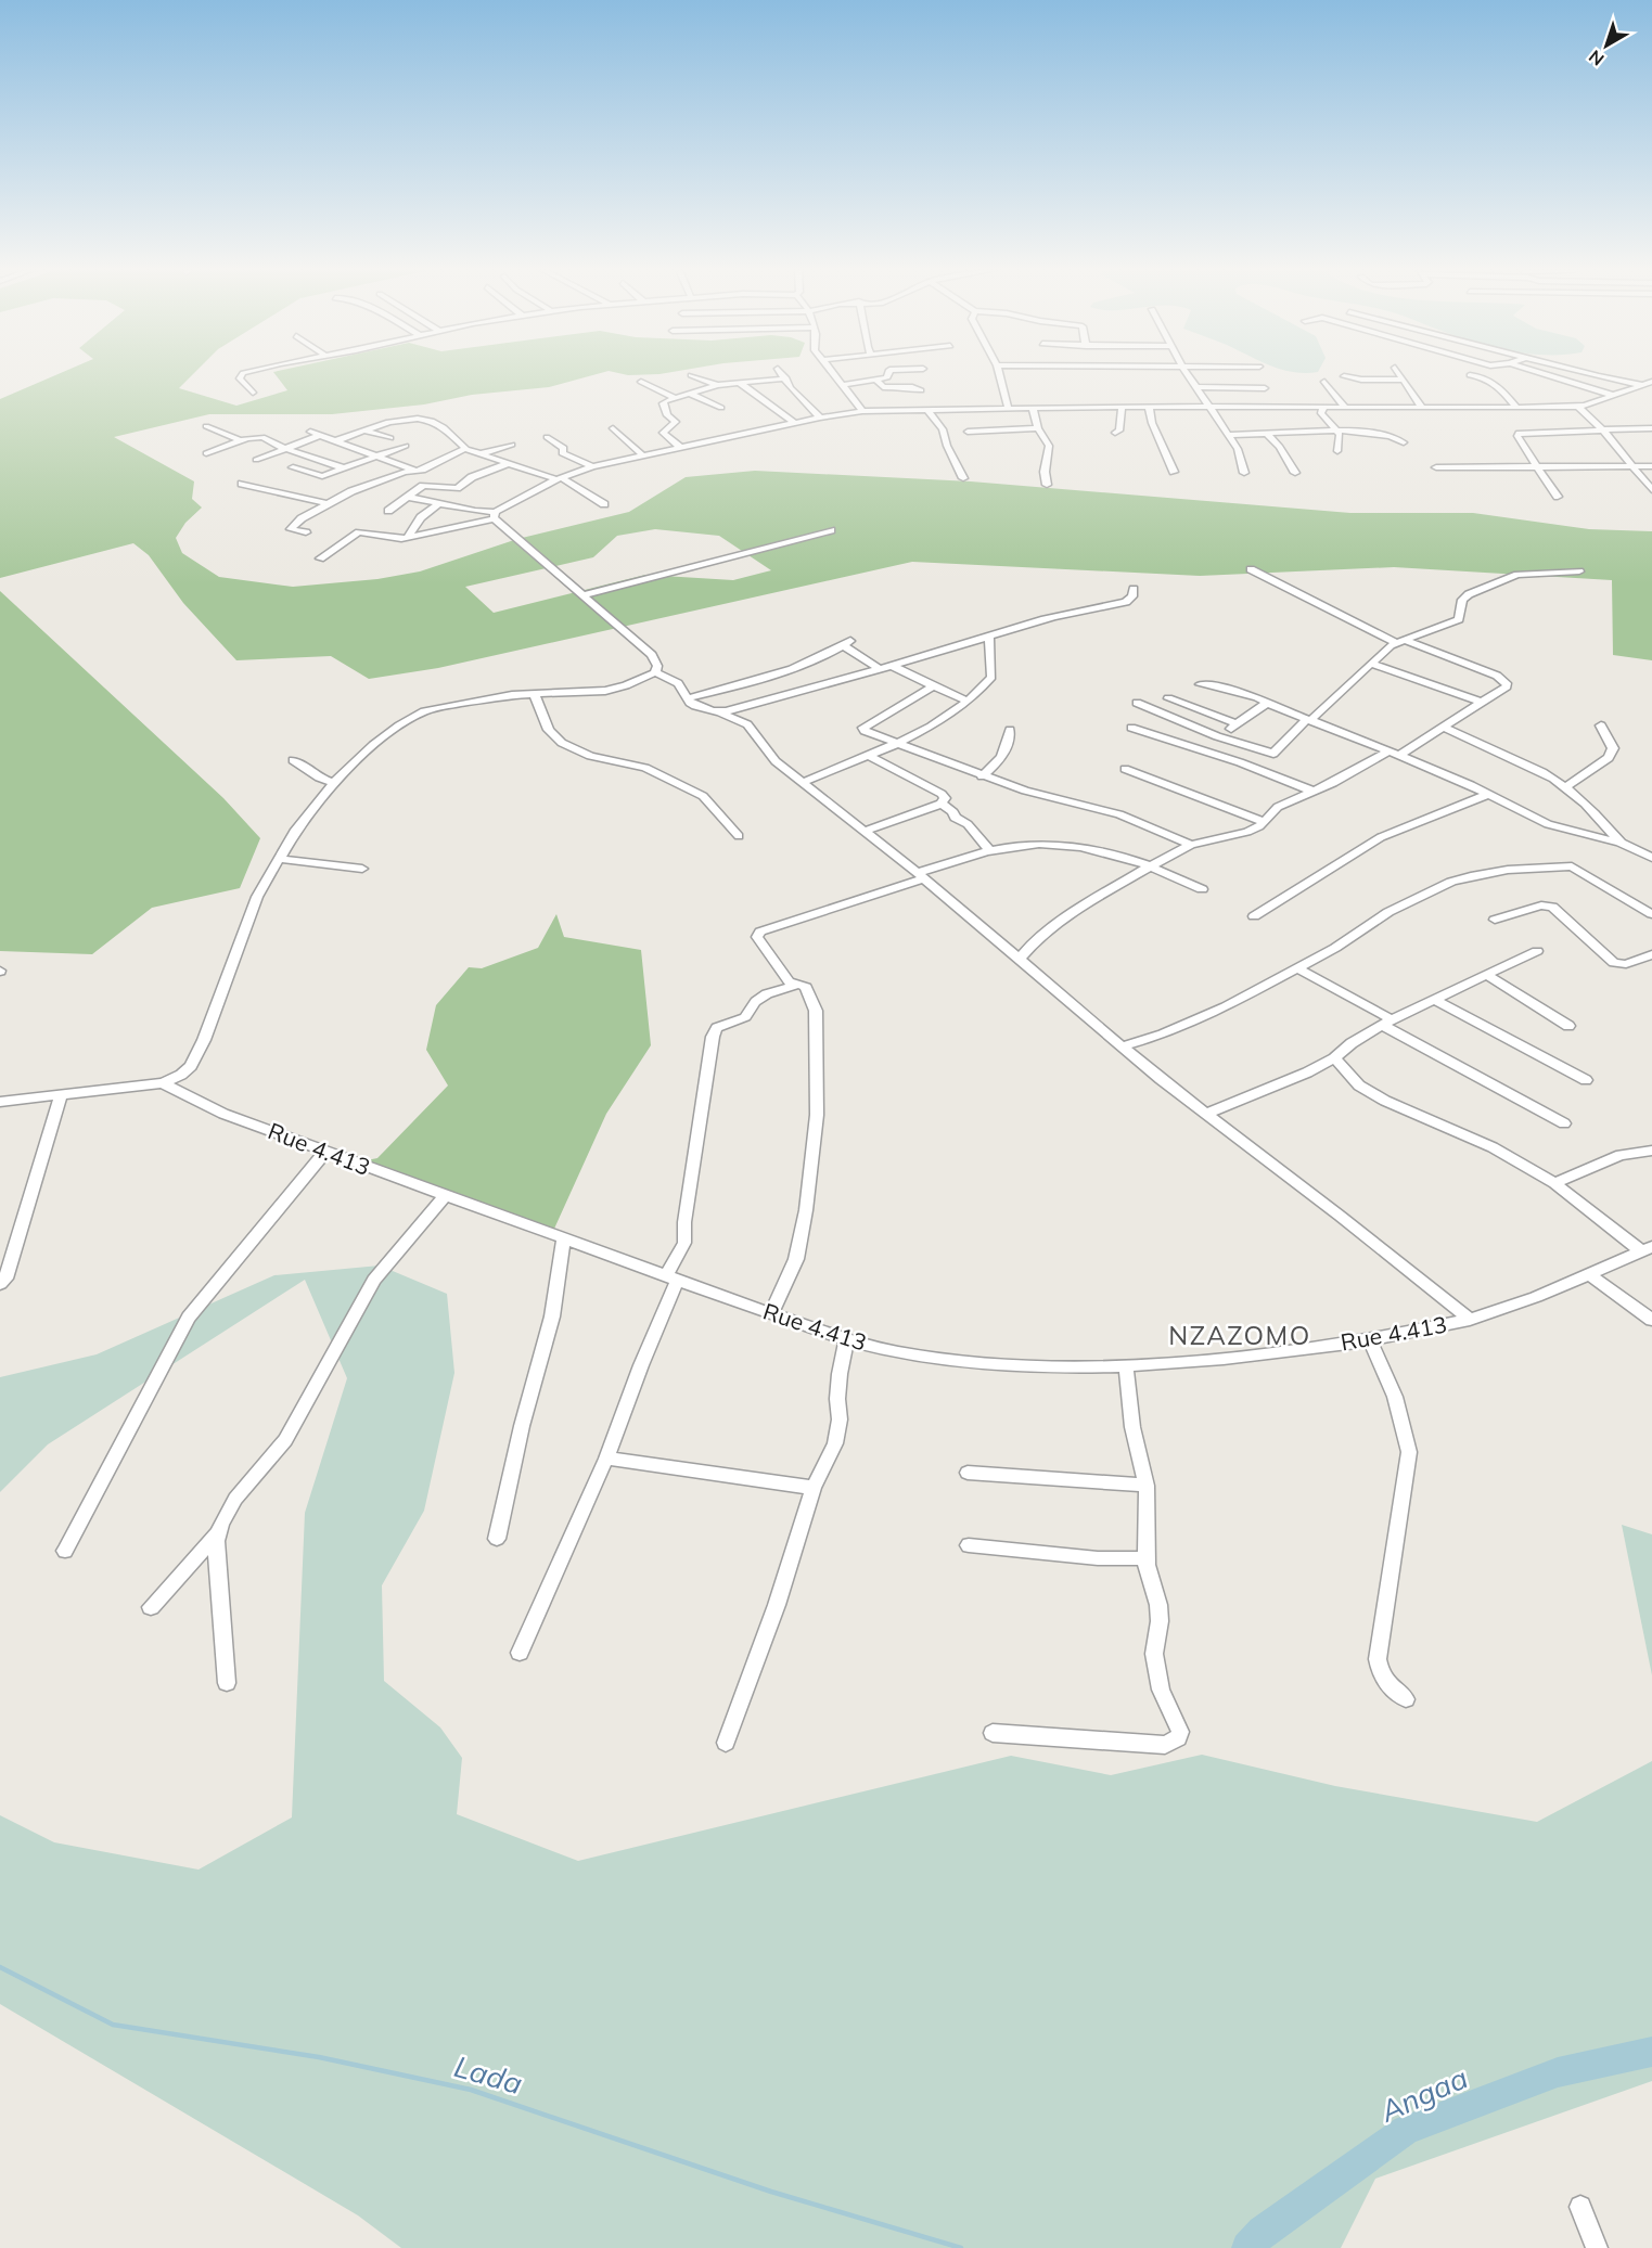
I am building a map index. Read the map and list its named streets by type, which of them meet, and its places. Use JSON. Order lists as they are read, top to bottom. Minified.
{"streets":{"street":["Rue 4.413"]},"districts":["NZAZOMO"],"water":["Lada","Angaa"],"north":"bottom left"}
